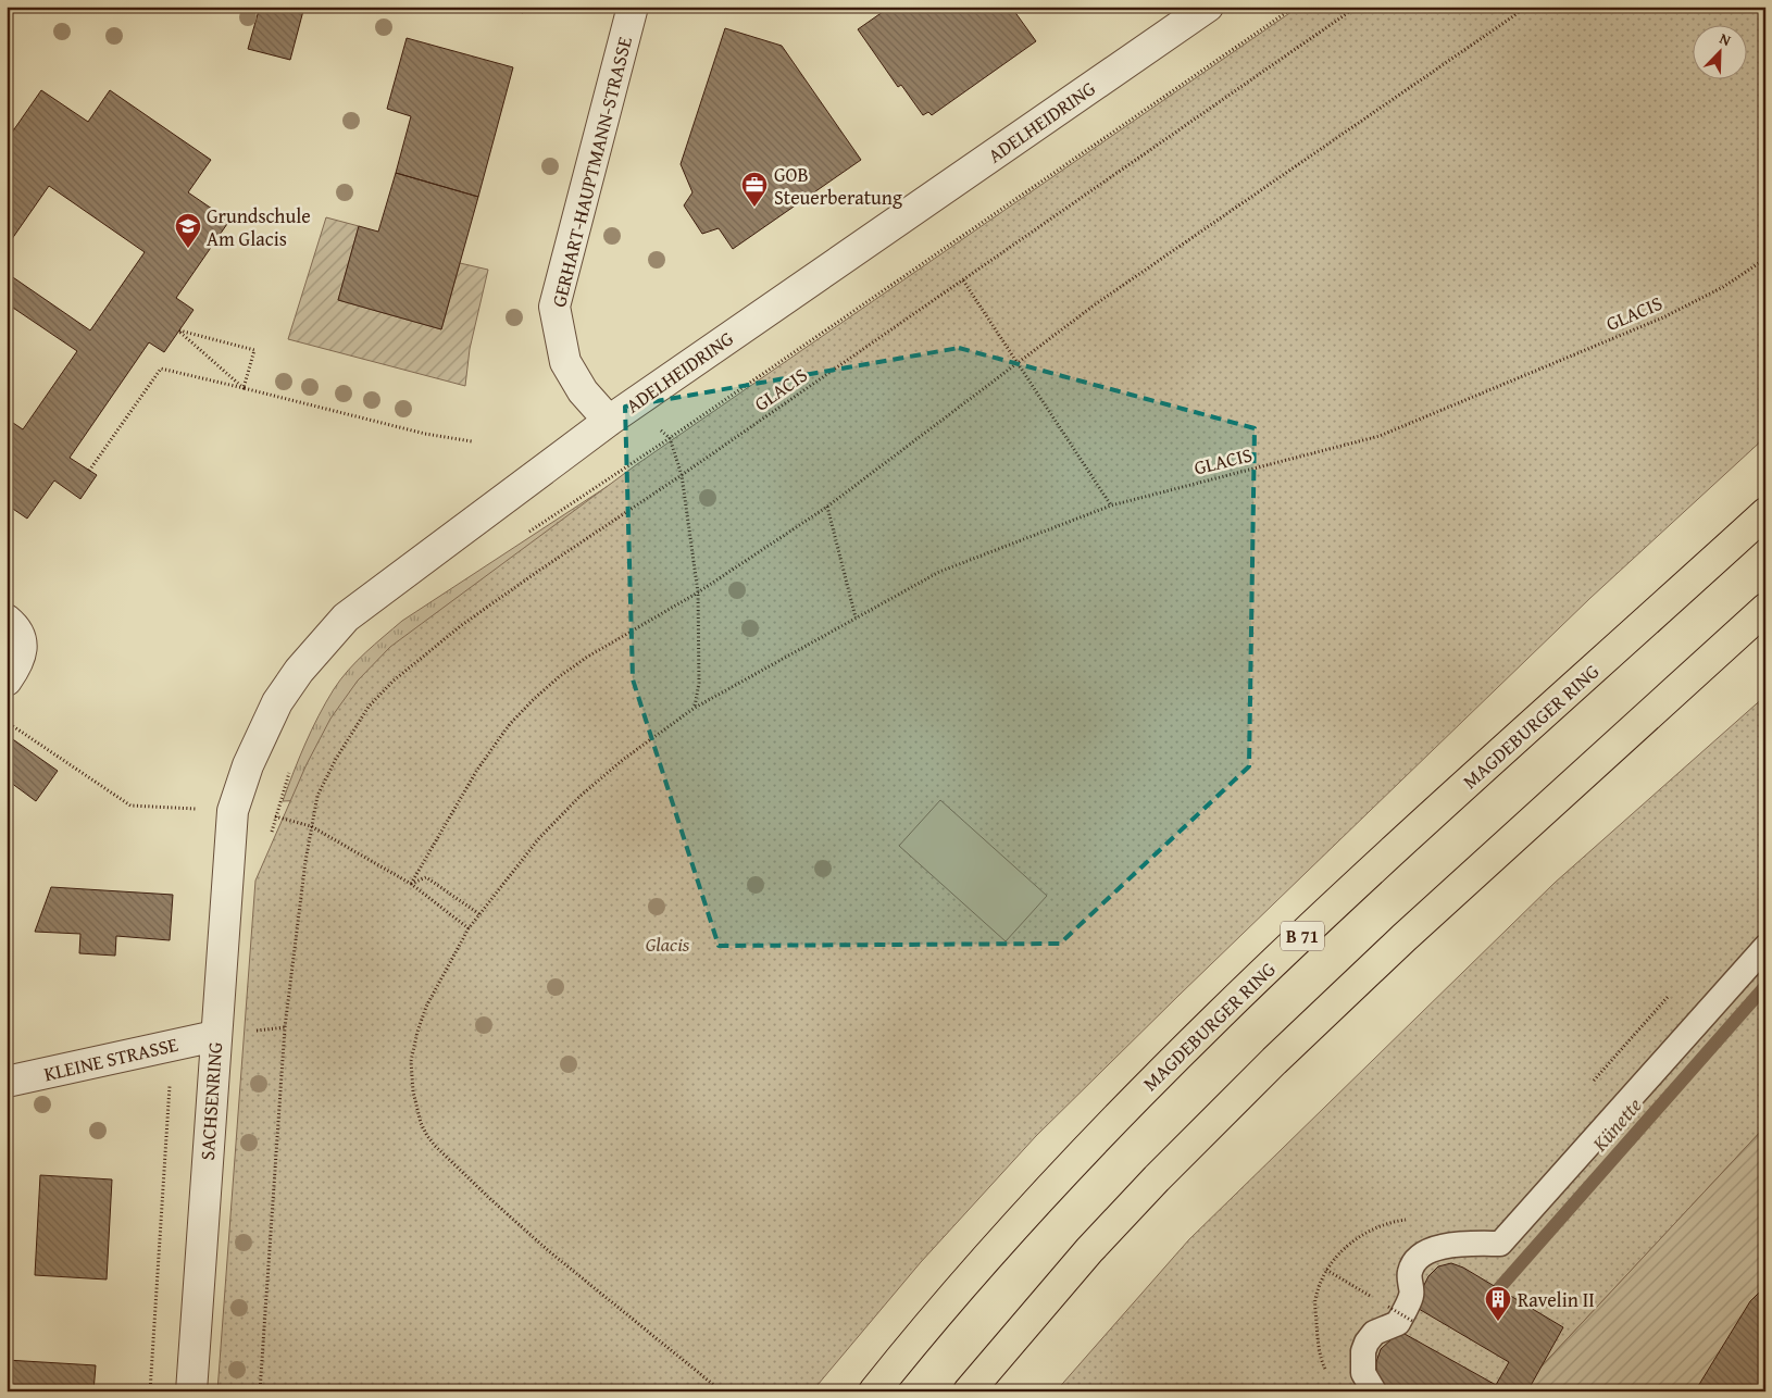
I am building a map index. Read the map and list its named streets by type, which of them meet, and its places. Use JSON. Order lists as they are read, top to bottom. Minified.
{"streets":{"highway":["MAGDEBURGER RING","B 71"],"street":["ADELHEIDRING","GERHART-HAUPTMANN-STRASSE","KLEINE STRASSE","SACHSENRING"],"path":["GLACIS"]},"crossings":[["ADELHEIDRING","GERHART-HAUPTMANN-STRASSE"],["ADELHEIDRING","SACHSENRING"],["KLEINE STRASSE","SACHSENRING"]],"water":["Künette"],"parks":["Glacis"],"places":{"office":["GOB Steuerberatung"],"school or university":["Grundschule Am Glacis"],"building":["Ravelin II"]},"north":"top right"}
